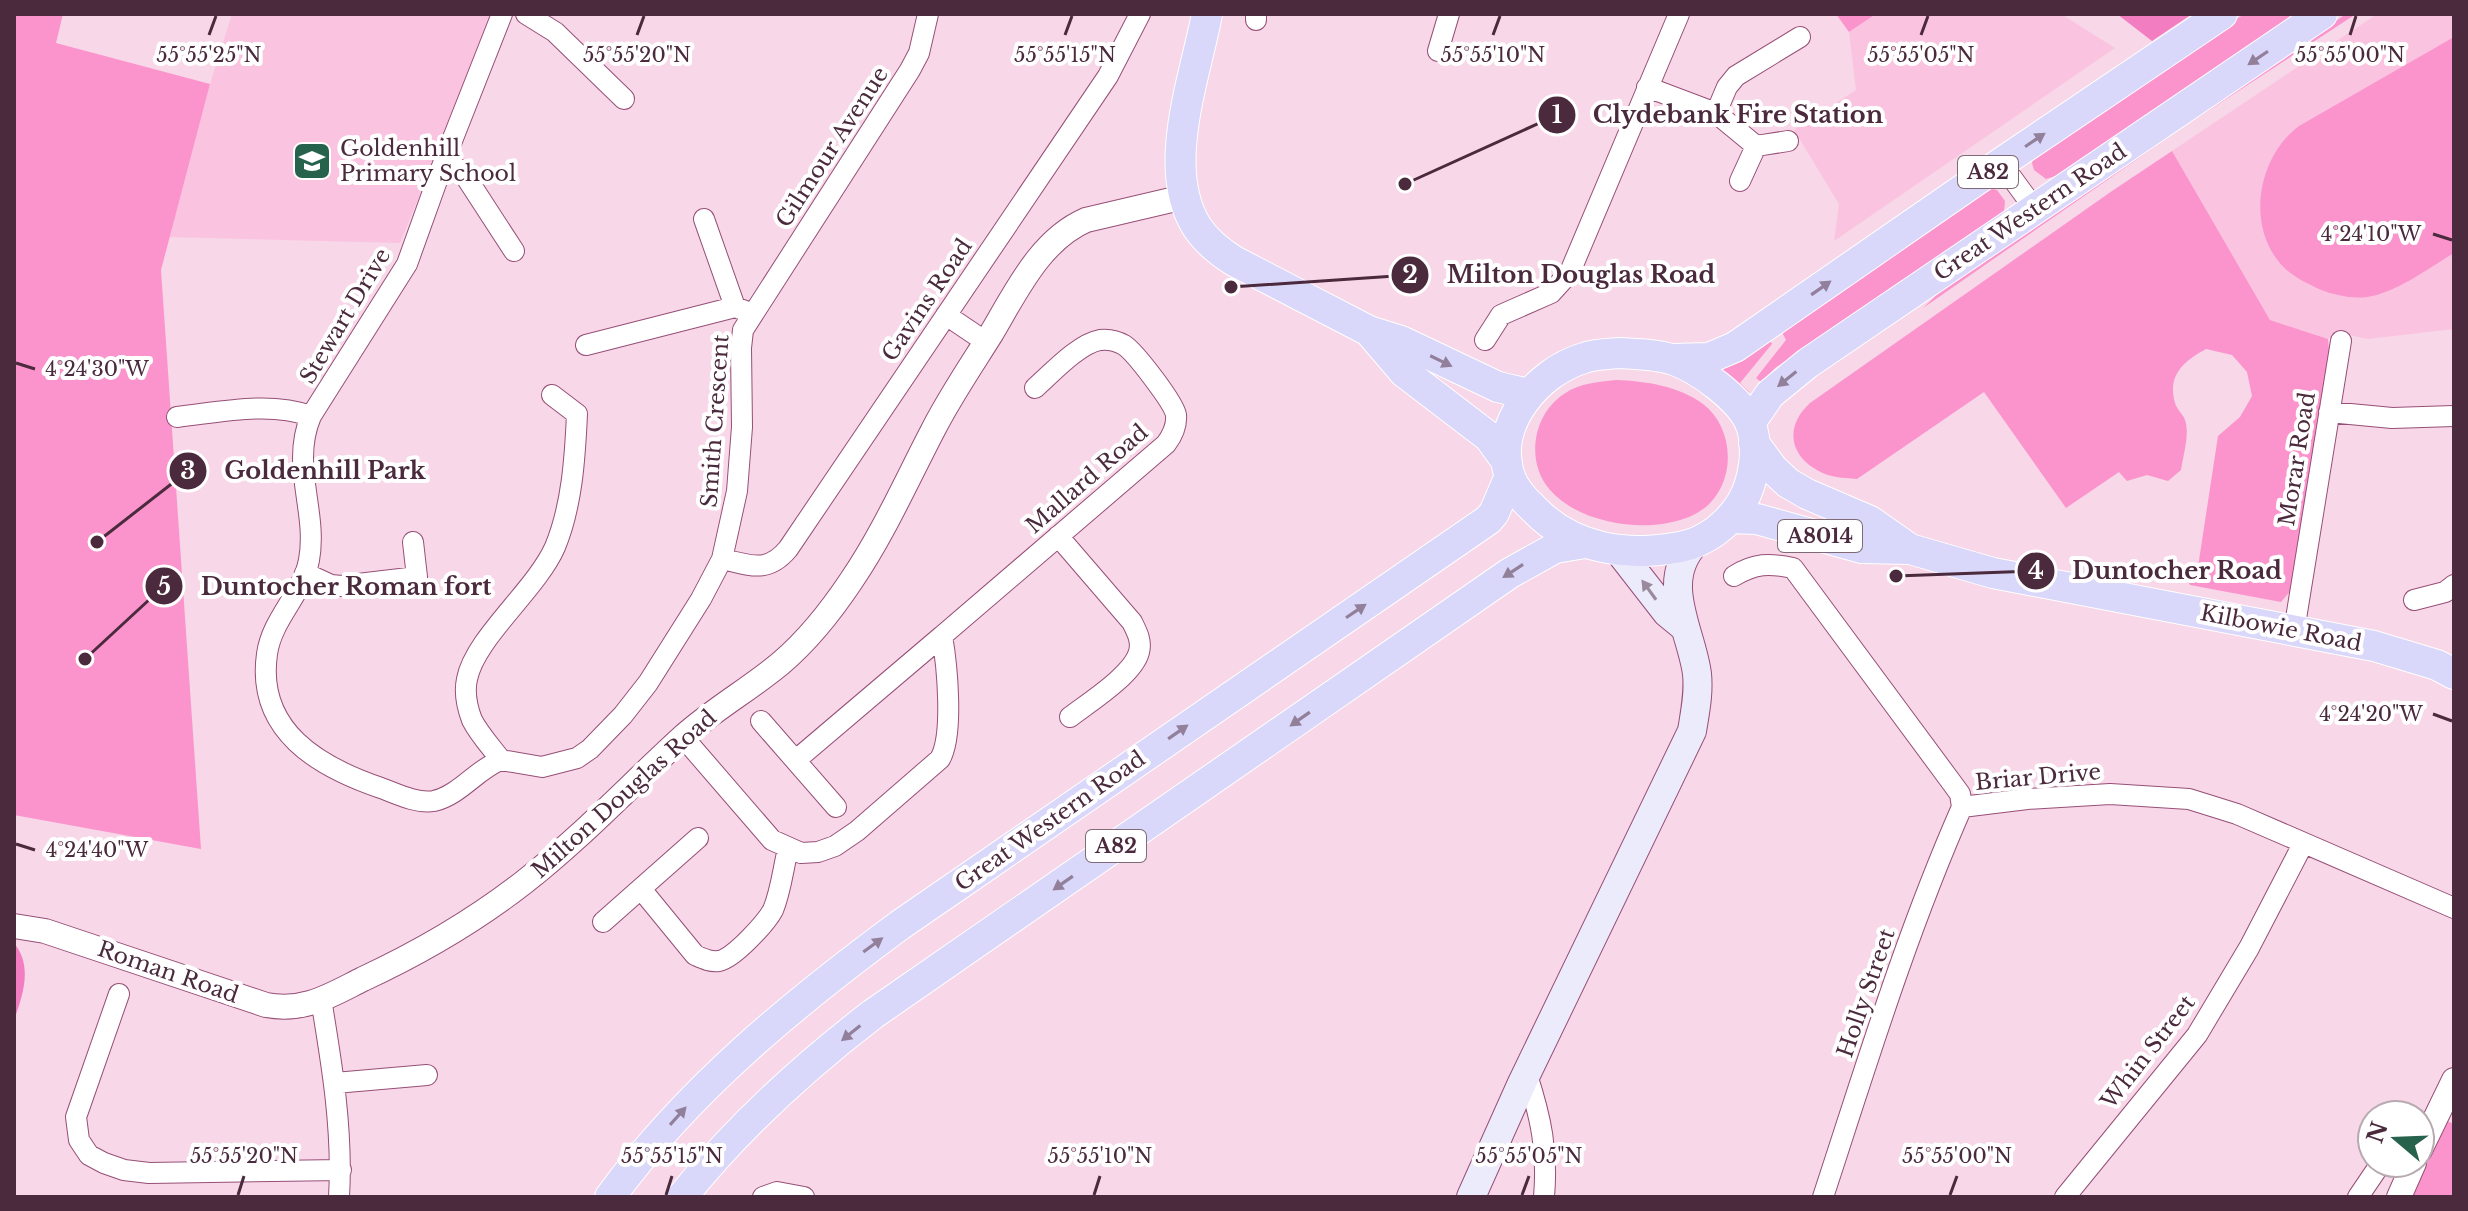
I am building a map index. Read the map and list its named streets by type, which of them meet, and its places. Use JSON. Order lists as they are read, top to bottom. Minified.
{"streets":{"main road":["A82","Great Western Road","A8014","Kilbowie Road"],"street":["Gilmour Avenue","Gavins Road","Stewart Drive","Smith Crescent","Morar Road","Mallard Road","Briar Drive","Milton Douglas Road","Roman Road","Holly Street","Whin Street"]},"crossings":[["Gilmour Avenue","Smith Crescent"],["A82","Great Western Road"],["A82","A8014"],["A82","Kilbowie Road"],["Great Western Road","A8014"],["Great Western Road","Kilbowie Road"],["Gavins Road","Smith Crescent"],["Stewart Drive","Smith Crescent"],["Morar Road","Kilbowie Road"],["A8014","Kilbowie Road"],["Briar Drive","Holly Street"],["Briar Drive","Whin Street"],["Milton Douglas Road","Roman Road"]],"places":{"school or university":["Goldenhill Primary School"],"other":["Clydebank Fire Station","Milton Douglas Road","Goldenhill Park","Duntocher Road","Duntocher Roman fort"]},"north":"left","coordinates":["55°55'25\"N","55°55'20\"N","55°55'15\"N","55°55'10\"N","55°55'05\"N","55°55'00\"N","4°24'10\"W","4°24'30\"W","4°24'20\"W","4°24'40\"W"]}
